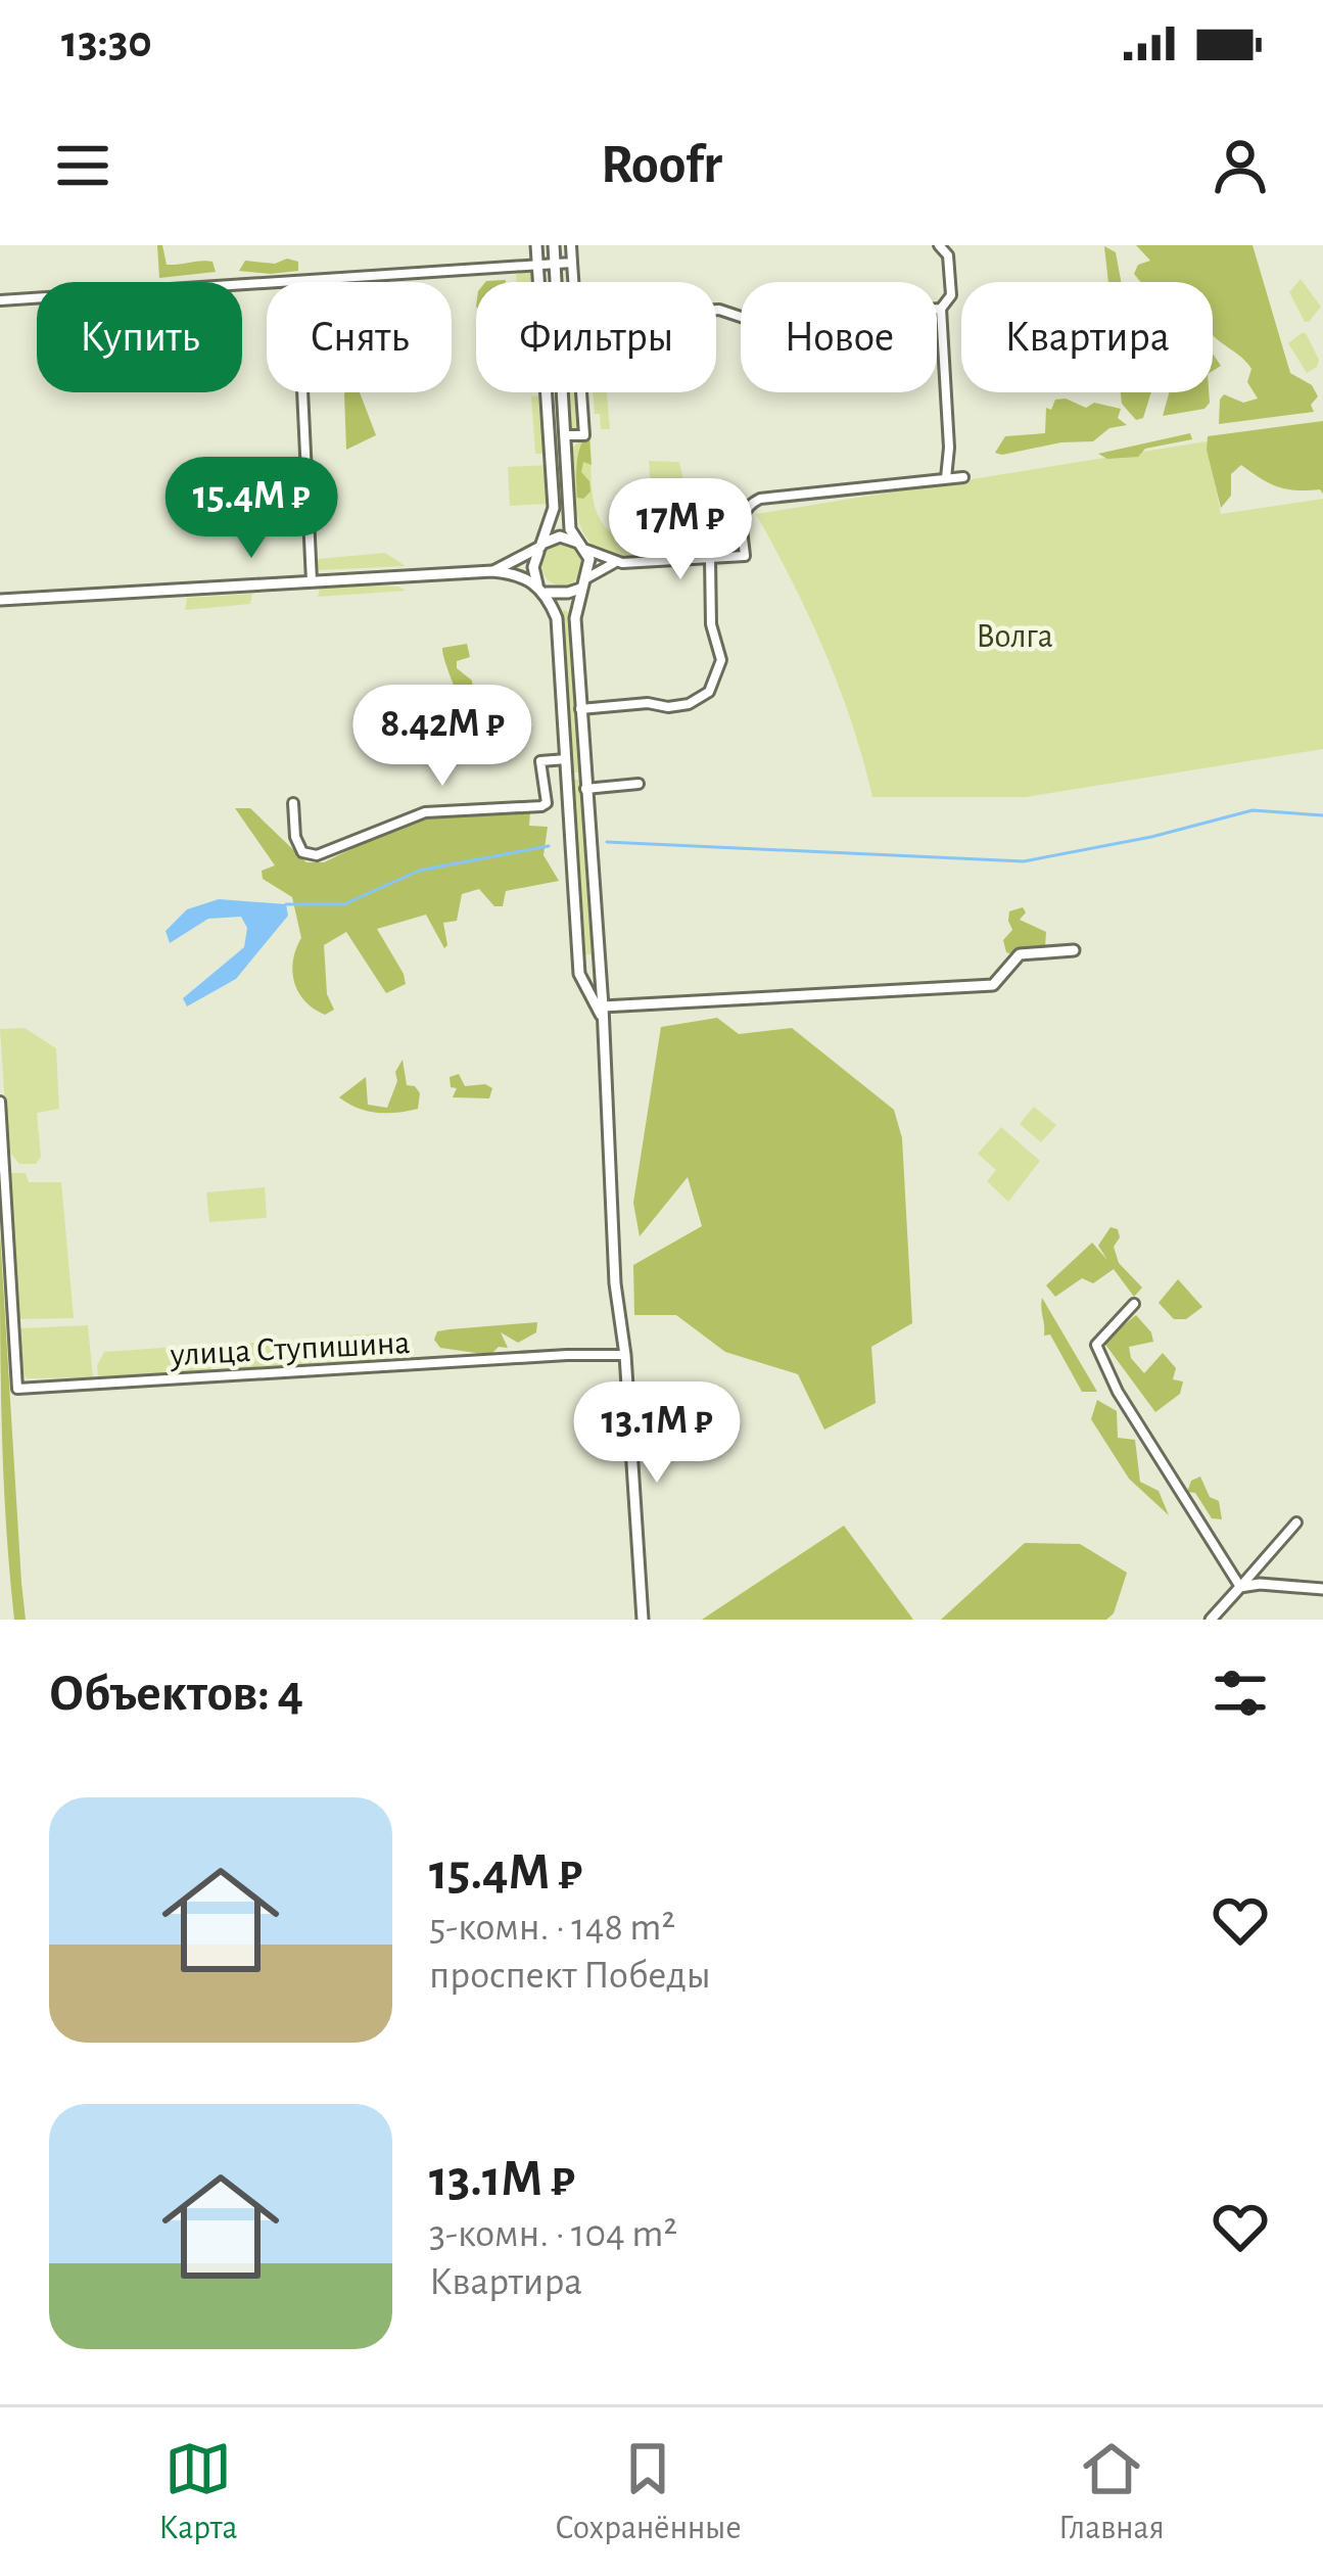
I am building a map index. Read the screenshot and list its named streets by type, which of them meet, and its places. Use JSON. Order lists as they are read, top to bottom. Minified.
{"streets":{"street":["улица Ступишина"]},"parks":["Волга"],"page":{"status":"13:30","header":"Roofr","chip":["Купить","Снять","Фильтры","Новое","Квартира"],"price":["15.4M ₽","17M ₽","8.42M ₽","13.1M ₽"],"heading":"Объектов: 4","list":[{"name":"15.4M ₽","note":"5-комн. · 148 m² · проспект Победы"},{"name":"13.1M ₽","note":"3-комн. · 104 m² · Квартира"}],"tabs":["Карта","Сохранённые","Главная"]}}
